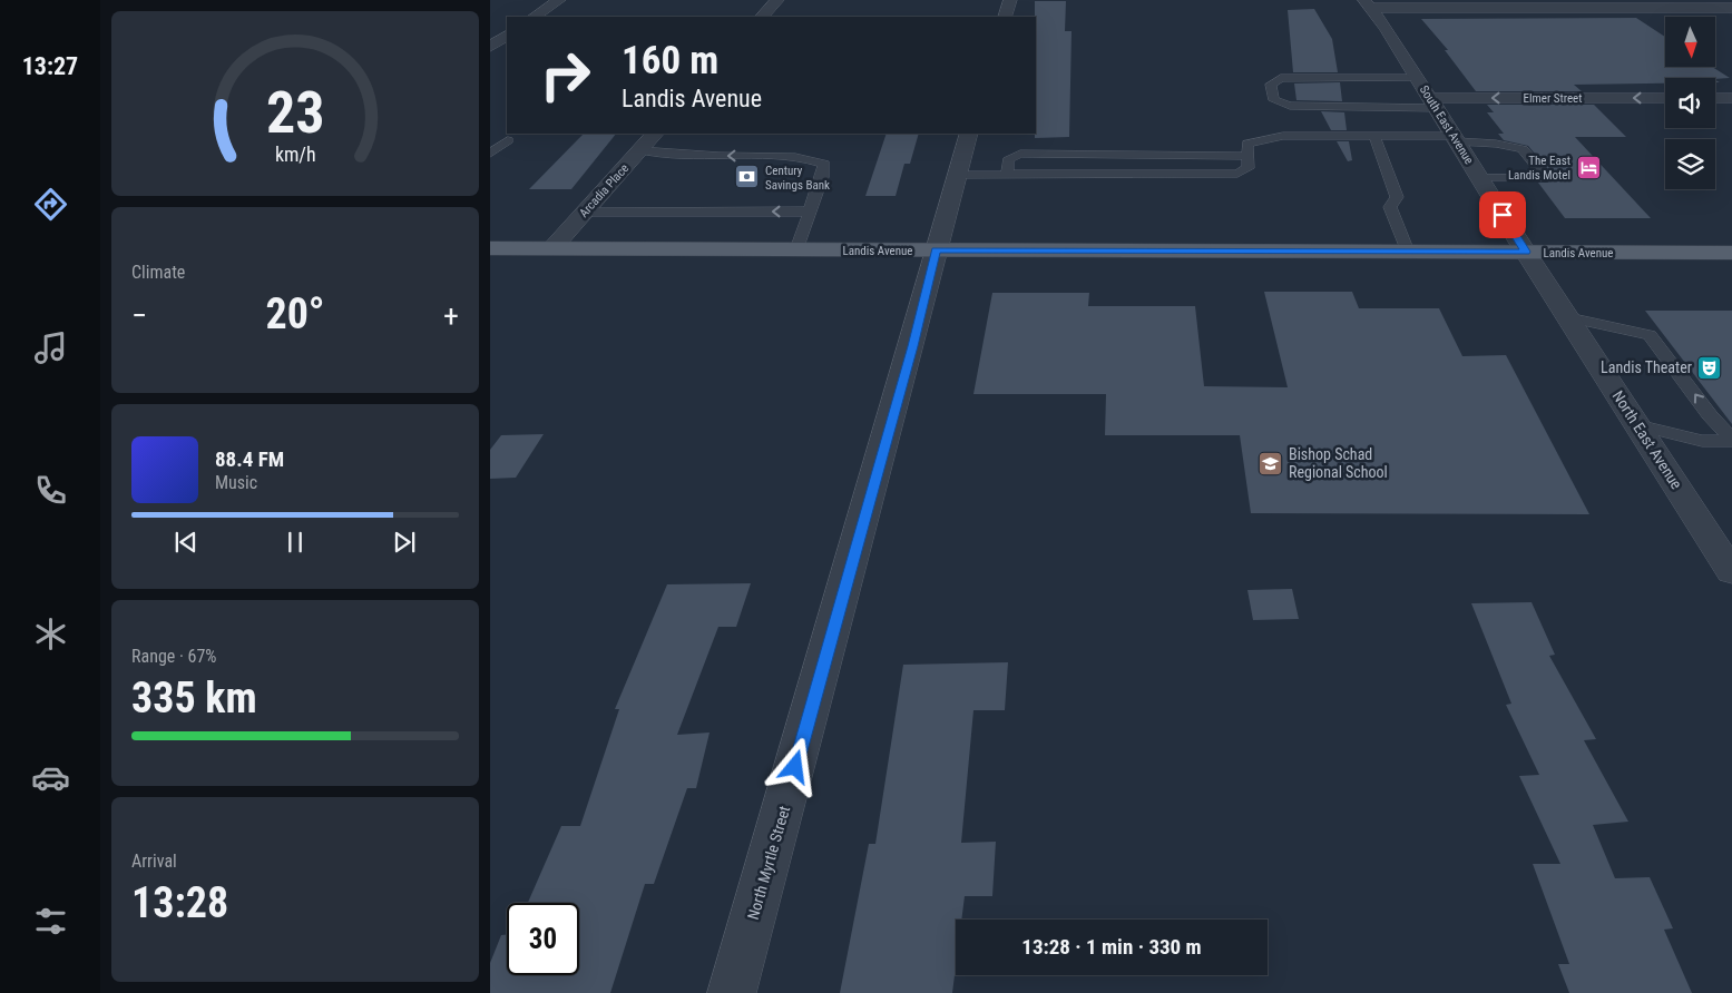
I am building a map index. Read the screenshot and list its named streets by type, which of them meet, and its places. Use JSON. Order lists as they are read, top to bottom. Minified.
{"streets":{"main road":["Landis Avenue"],"street":["Elmer Street","South East Avenue","Arcadia Place","North East Avenue","North Myrtle Street"]},"crossings":[["Elmer Street","South East Avenue"],["South East Avenue","Landis Avenue"],["South East Avenue","North East Avenue"],["Arcadia Place","Landis Avenue"],["Landis Avenue","North East Avenue"],["Landis Avenue","North Myrtle Street"]],"places":{"hotel":["The East Landis Motel"],"bank":["Century Savings Bank"],"theatre":["Landis Theater"],"school or university":["Bishop Schad Regional School"]},"north":"bottom","page":{"tabs":"13:27","turn":["160 m","Landis Avenue"],"tile":["Climate",["Range · 67%","335 km"],["Arrival","13:28"]],"heat":["−","20°","+"],"song":["88.4 FM","Music"],"limit":"30","trip":"13:28 · 1 min · 330 m","gauge":["23","km/h"]}}
